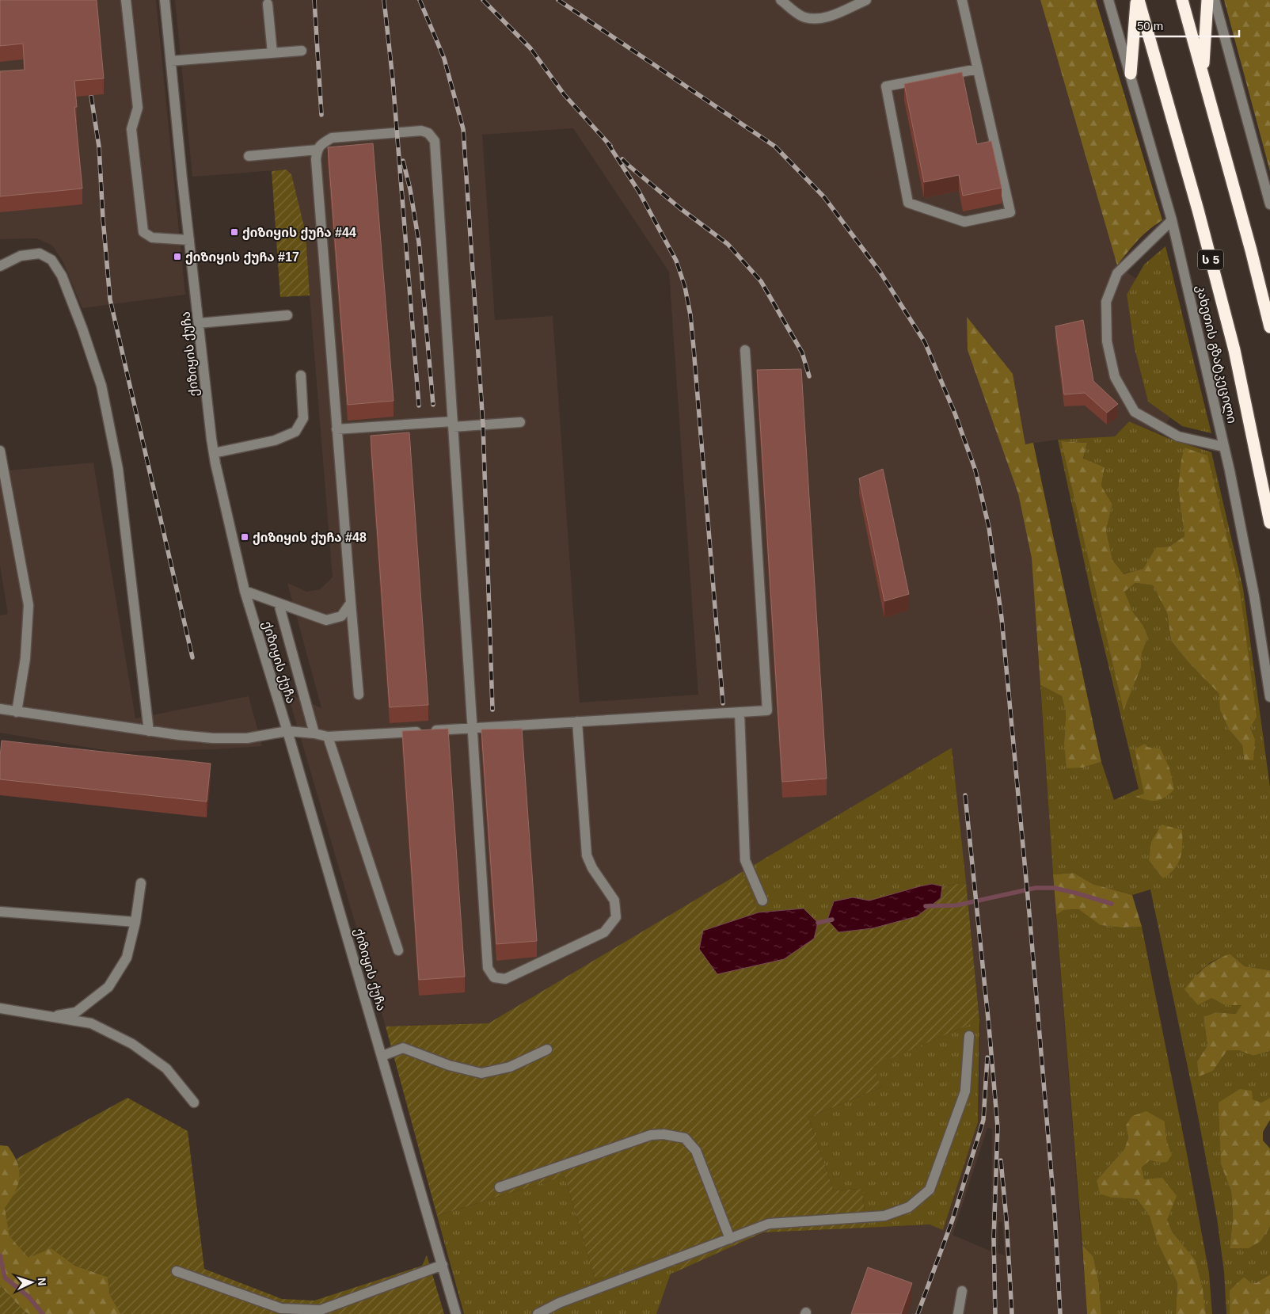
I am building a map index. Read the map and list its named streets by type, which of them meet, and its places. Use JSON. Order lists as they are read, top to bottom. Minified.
{"streets":{"highway":["ს 5","კახეთის გზატკეცილი"],"street":["ქიზიყის ქუჩა"]},"places":{"transit":["ქიზიყის ქუჩა #44","ქიზიყის ქუჩა #17","ქიზიყის ქუჩა #48"]},"scale_bar":"50 m","north":"right"}
